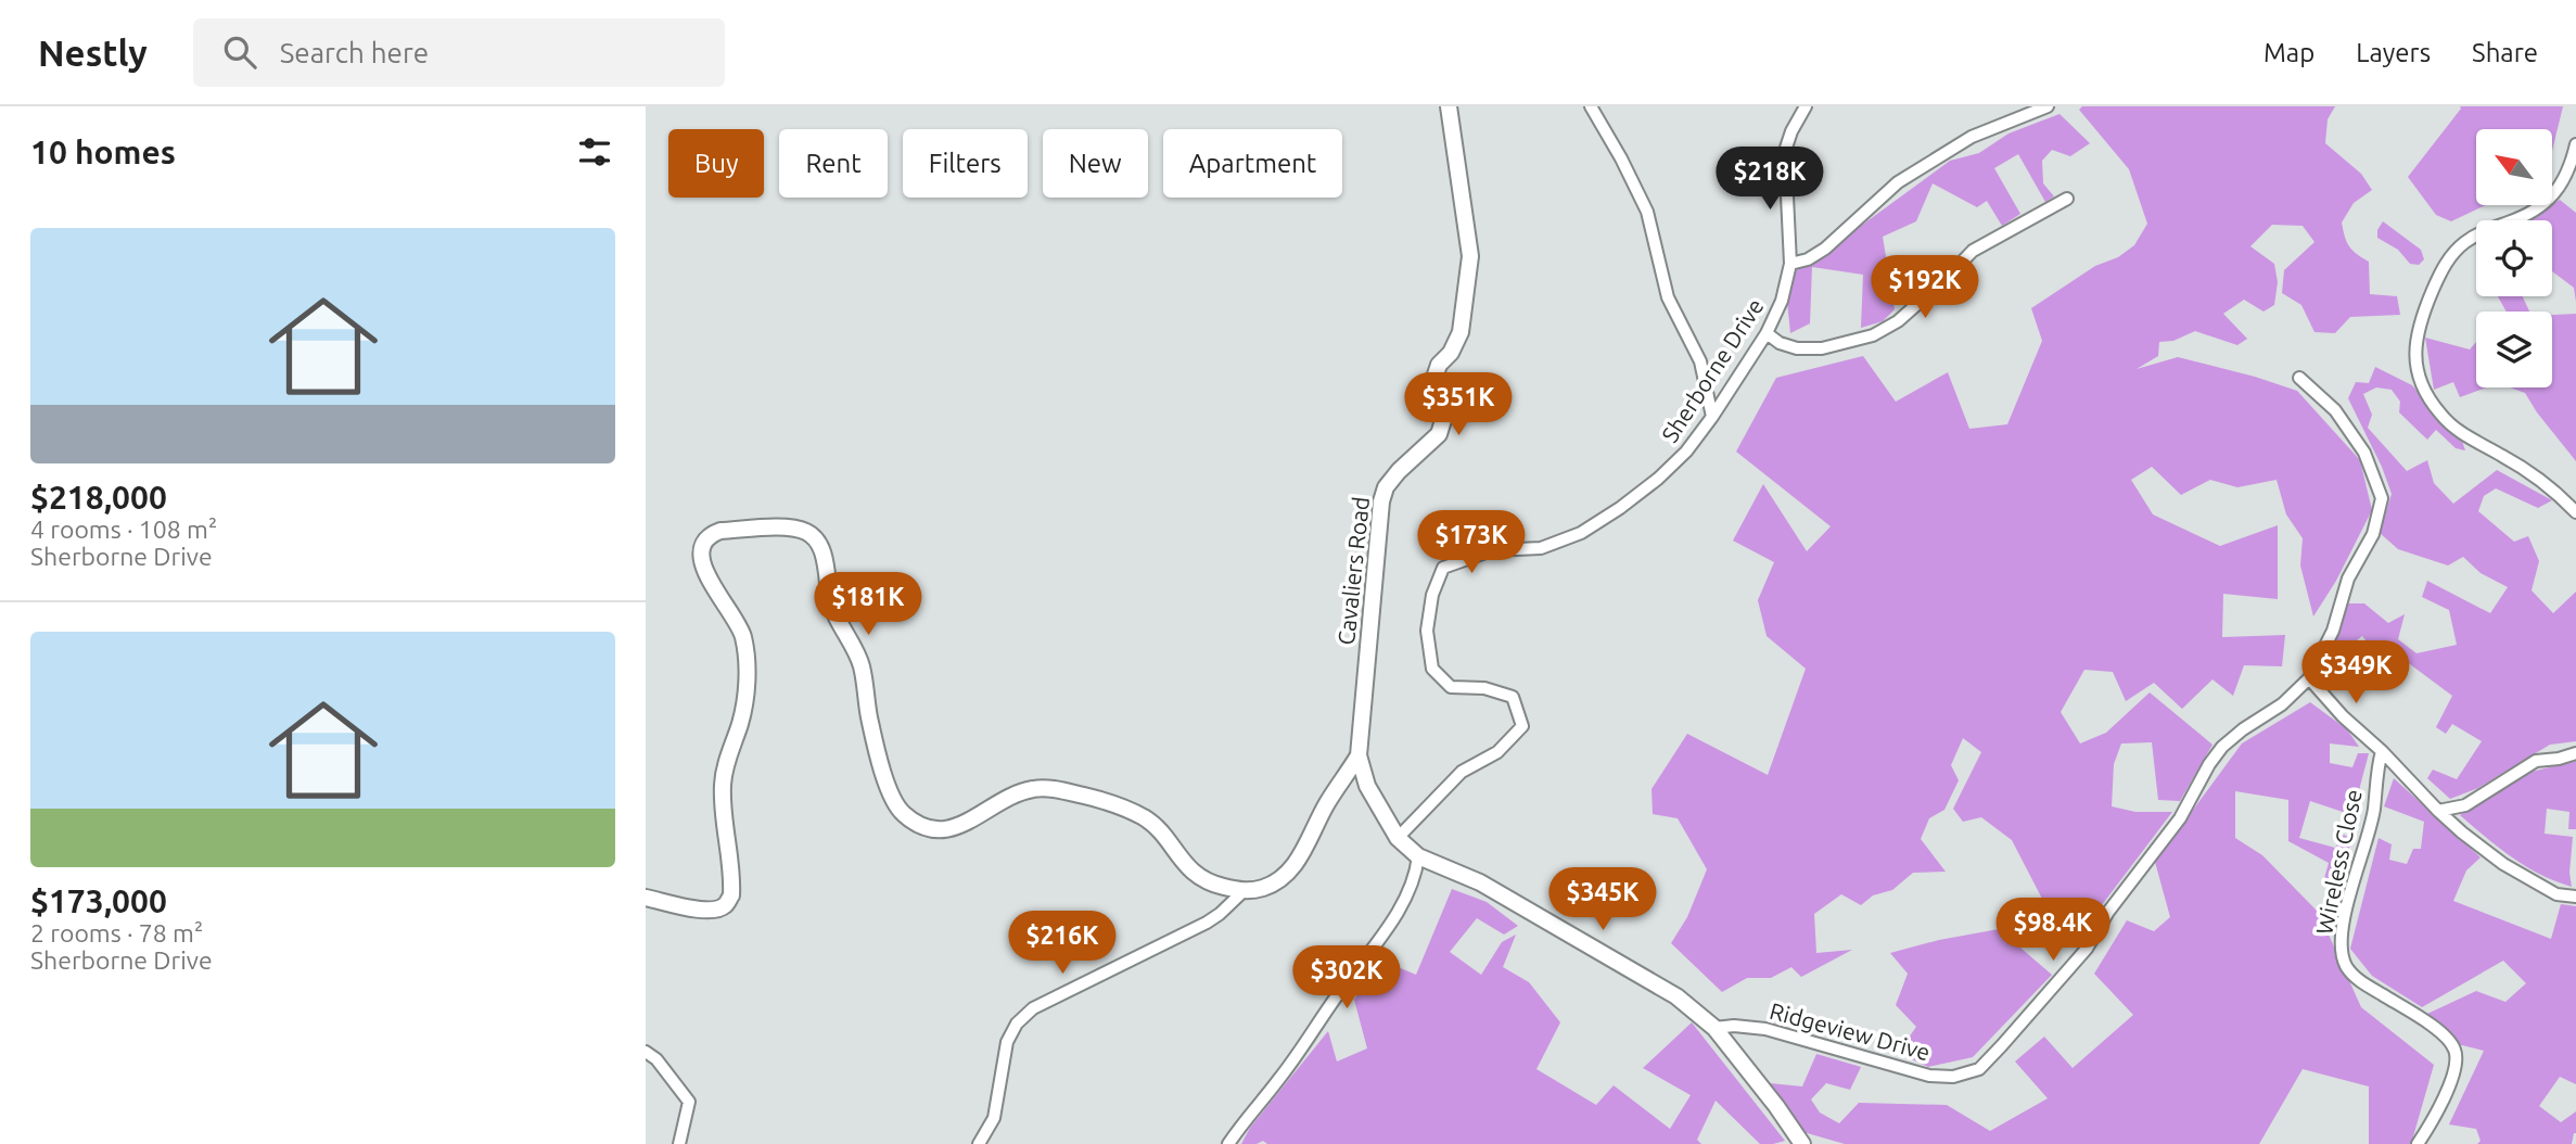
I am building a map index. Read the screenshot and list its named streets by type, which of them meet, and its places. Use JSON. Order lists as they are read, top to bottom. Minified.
{"streets":{"street":["Sherborne Drive","Cavaliers Road","Wireless Close","Ridgeview Drive"]},"north":"top left","page":{"header":"Nestly","search":"Search here","nav":["Map","Layers","Share"],"heading":"10 homes","chip":["Buy","Rent","Filters","New","Apartment"],"price":["$218K","$192K","$351K","$173K","$181K","$349K","$345K","$98.4K","$216K","$302K"],"list":[{"name":"$218,000","note":"4 rooms · 108 m² · Sherborne Drive"},{"name":"$173,000","note":"2 rooms · 78 m² · Sherborne Drive"}]}}
